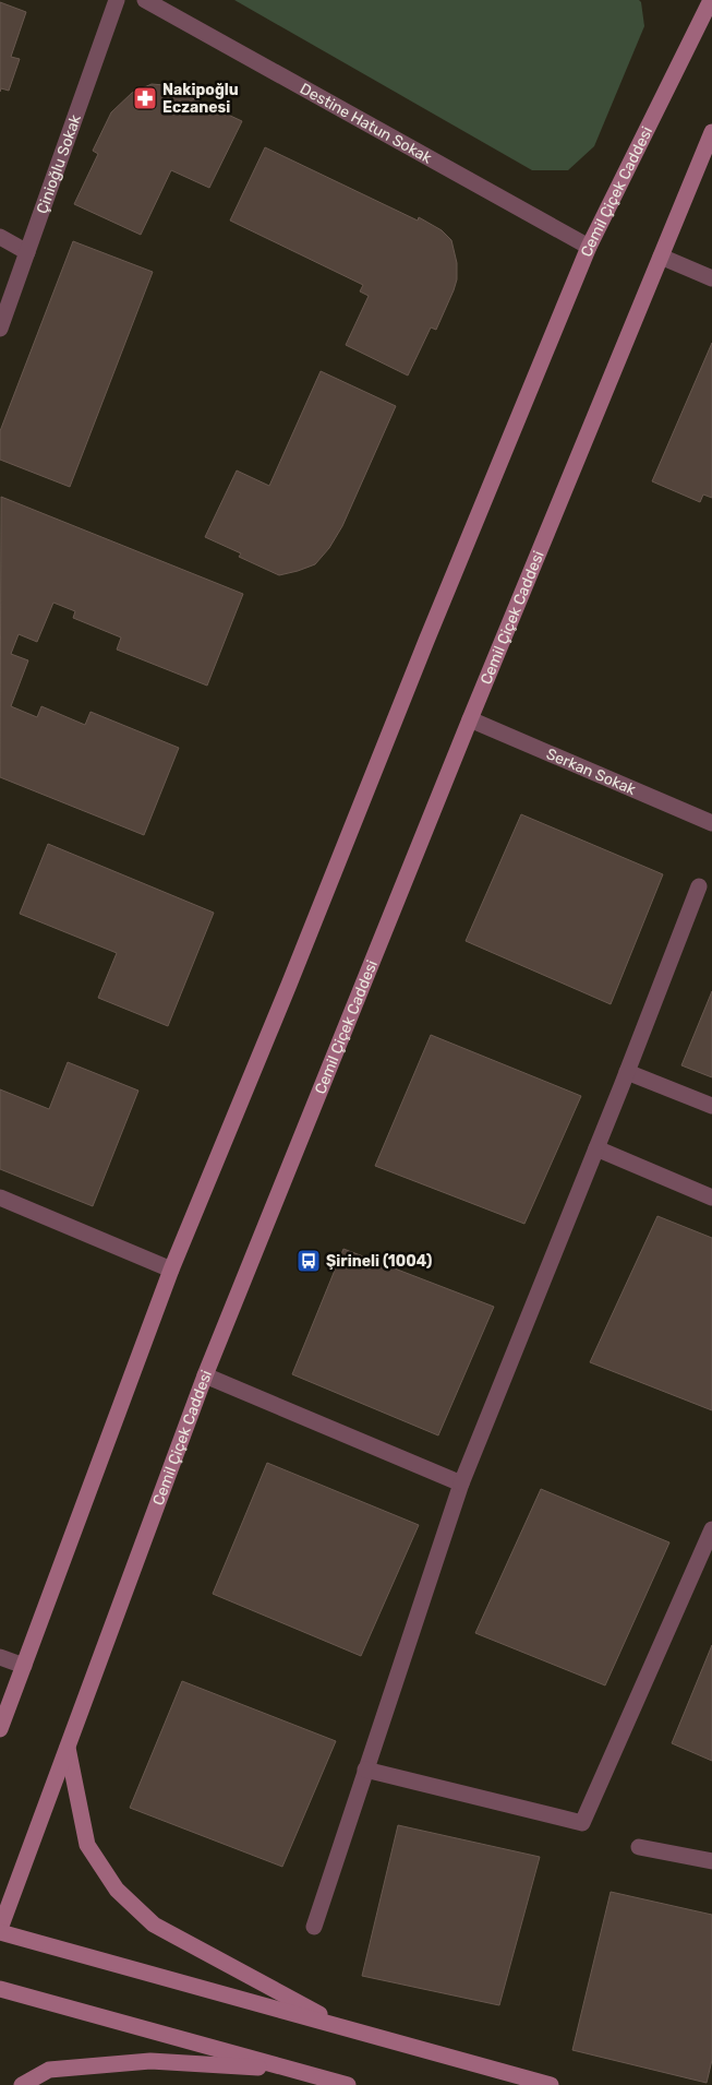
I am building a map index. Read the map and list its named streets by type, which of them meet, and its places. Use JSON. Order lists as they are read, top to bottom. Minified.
{"streets":{"street":["Destine Hatun Sokak","Çinioğlu Sokak","Cemil Çiçek Caddesi","Serkan Sokak"]},"crossings":[["Destine Hatun Sokak","Cemil Çiçek Caddesi"],["Cemil Çiçek Caddesi","Serkan Sokak"]],"places":{"pharmacy":["Nakipoğlu Eczanesi"],"bus stop":["Şirineli (1004)"]}}
